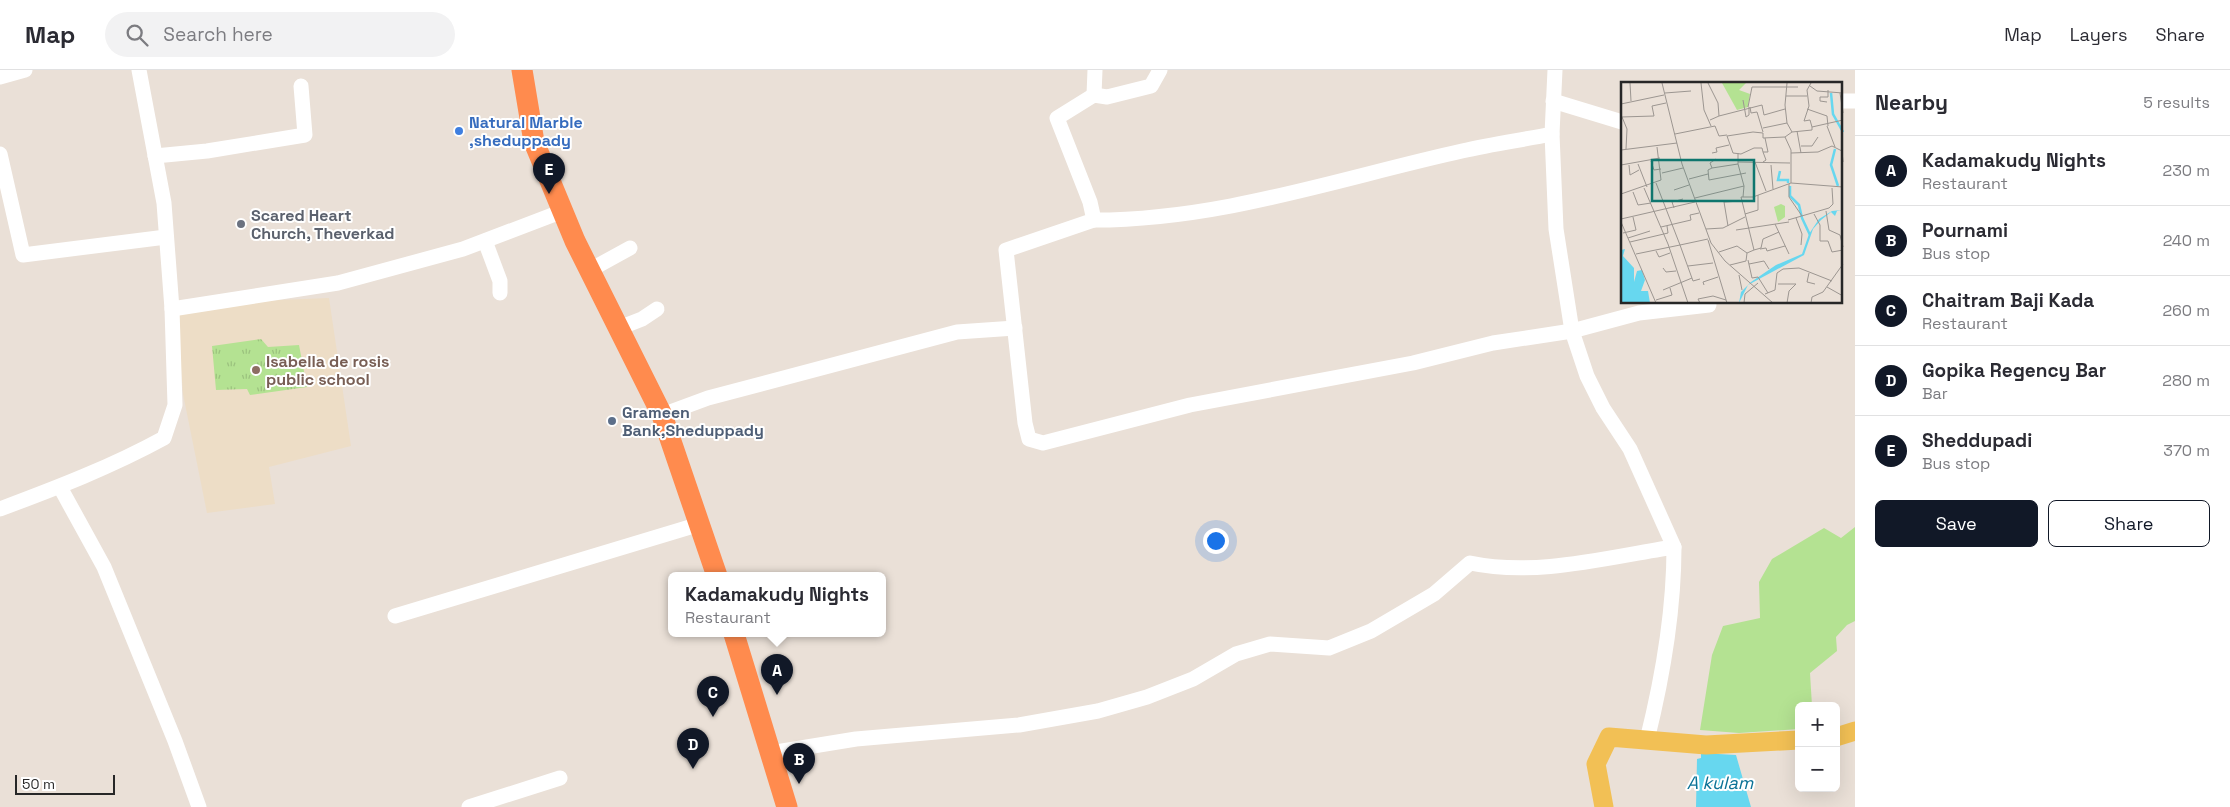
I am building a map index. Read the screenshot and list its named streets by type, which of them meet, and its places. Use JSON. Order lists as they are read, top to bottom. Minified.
{"water":["A kulam"],"places":["Natural Marble ,sheduppady","Scared Heart Church, Theverkad","Isabella de rosis public school","Grameen Bank,Sheduppady"],"scale_bar":"50 m","page":{"header":"Map","search":"Search here","nav":["Map","Layers","Share"],"heading":["Nearby","5 results"],"list":[{"mark":"A","name":"Kadamakudy Nights","note":"Restaurant","value":"230 m"},{"mark":"B","name":"Pournami","note":"Bus stop","value":"240 m"},{"mark":"C","name":"Chaitram Baji Kada","note":"Restaurant","value":"260 m"},{"mark":"D","name":"Gopika Regency Bar","note":"Bar","value":"280 m"},{"mark":"E","name":"Sheddupadi","note":"Bus stop","value":"370 m"}],"pins":["E","A","C","D","B"],"buttons":["Save","Share"],"popup":["Kadamakudy Nights","Restaurant"],"map_buttons":["+","−"],"scale":"50 m"}}
